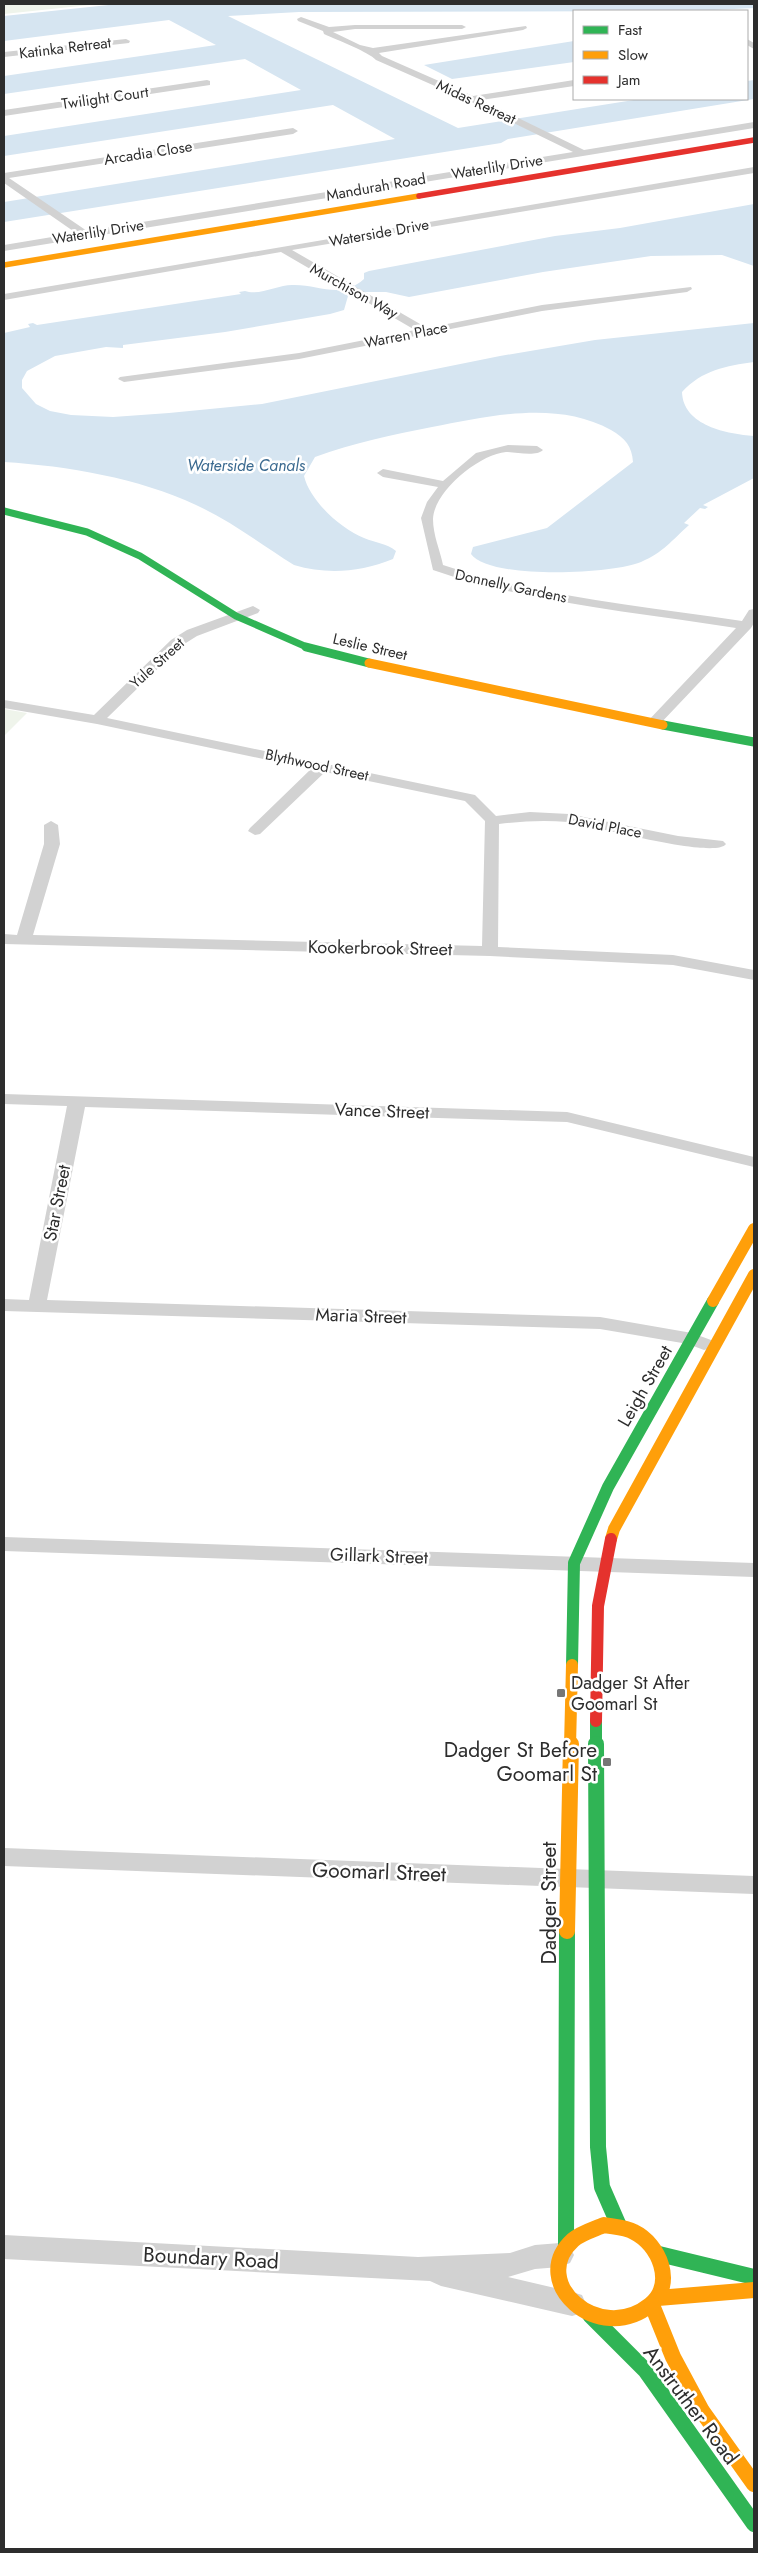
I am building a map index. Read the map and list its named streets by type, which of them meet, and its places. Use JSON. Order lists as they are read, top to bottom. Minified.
{"streets":{"main road":["Mandurah Road","Leslie Street","Leigh Street","Dadger Street","Anstruther Road"],"street":["Katinka Retreat","Twilight Court","Midas Retreat","Arcadia Close","Waterlily Drive","Waterside Drive","Murchison Way","Warren Place","Donnelly Gardens","Yule Street","Blythwood Street","David Place","Kookerbrook Street","Vance Street","Star Street","Maria Street","Gillark Street","Goomarl Street","Boundary Road"]},"crossings":[["Midas Retreat","Waterlily Drive"],["Waterside Drive","Murchison Way"],["Murchison Way","Warren Place"],["Leslie Street","Yule Street"],["Yule Street","Blythwood Street"],["Blythwood Street","David Place"],["Vance Street","Star Street"],["Star Street","Maria Street"],["Maria Street","Leigh Street"],["Leigh Street","Gillark Street"],["Leigh Street","Dadger Street"],["Gillark Street","Dadger Street"],["Goomarl Street","Dadger Street"],["Dadger Street","Boundary Road"],["Dadger Street","Anstruther Road"],["Boundary Road","Anstruther Road"]],"water":["Waterside Canals"],"places":{"transit":["Dadger St After Goomarl St","Dadger St Before Goomarl St"]},"legend":["Fast","Slow","Jam"]}
